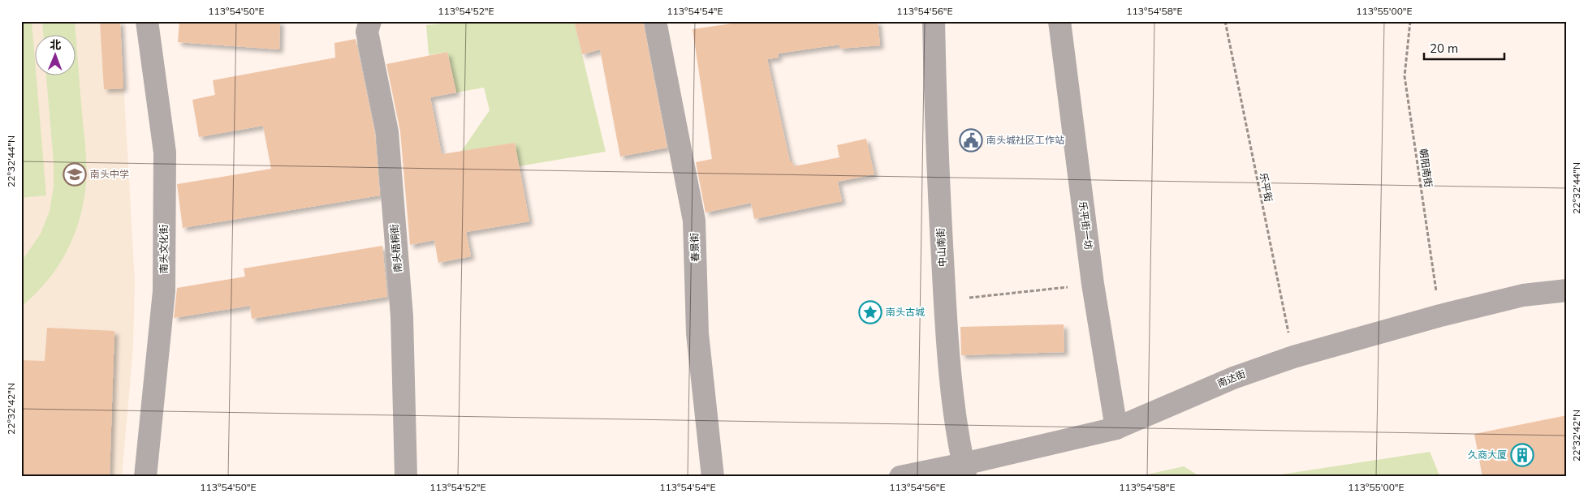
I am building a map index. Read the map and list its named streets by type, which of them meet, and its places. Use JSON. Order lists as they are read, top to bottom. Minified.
{"streets":{"street":["乐平街一坊","春景街","中山南街","南头梧桐街","南头文化街","南达街"],"path":["朝阳南街","乐平街"]},"crossings":[["朝阳南街","南达街"],["乐平街","南达街"],["乐平街一坊","南达街"],["中山南街","南达街"]],"places":{"public building":["南头城社区工作站"],"school or university":["南头中学"],"place":["南头古城"],"building":["久商大厦"]},"scale_bar":"20 m","north":"top","coordinates":["113°54'50\"E","113°54'52\"E","113°54'54\"E","113°54'56\"E","113°54'58\"E","113°55'00\"E","22°32'44\"N","22°32'42\"N"]}
